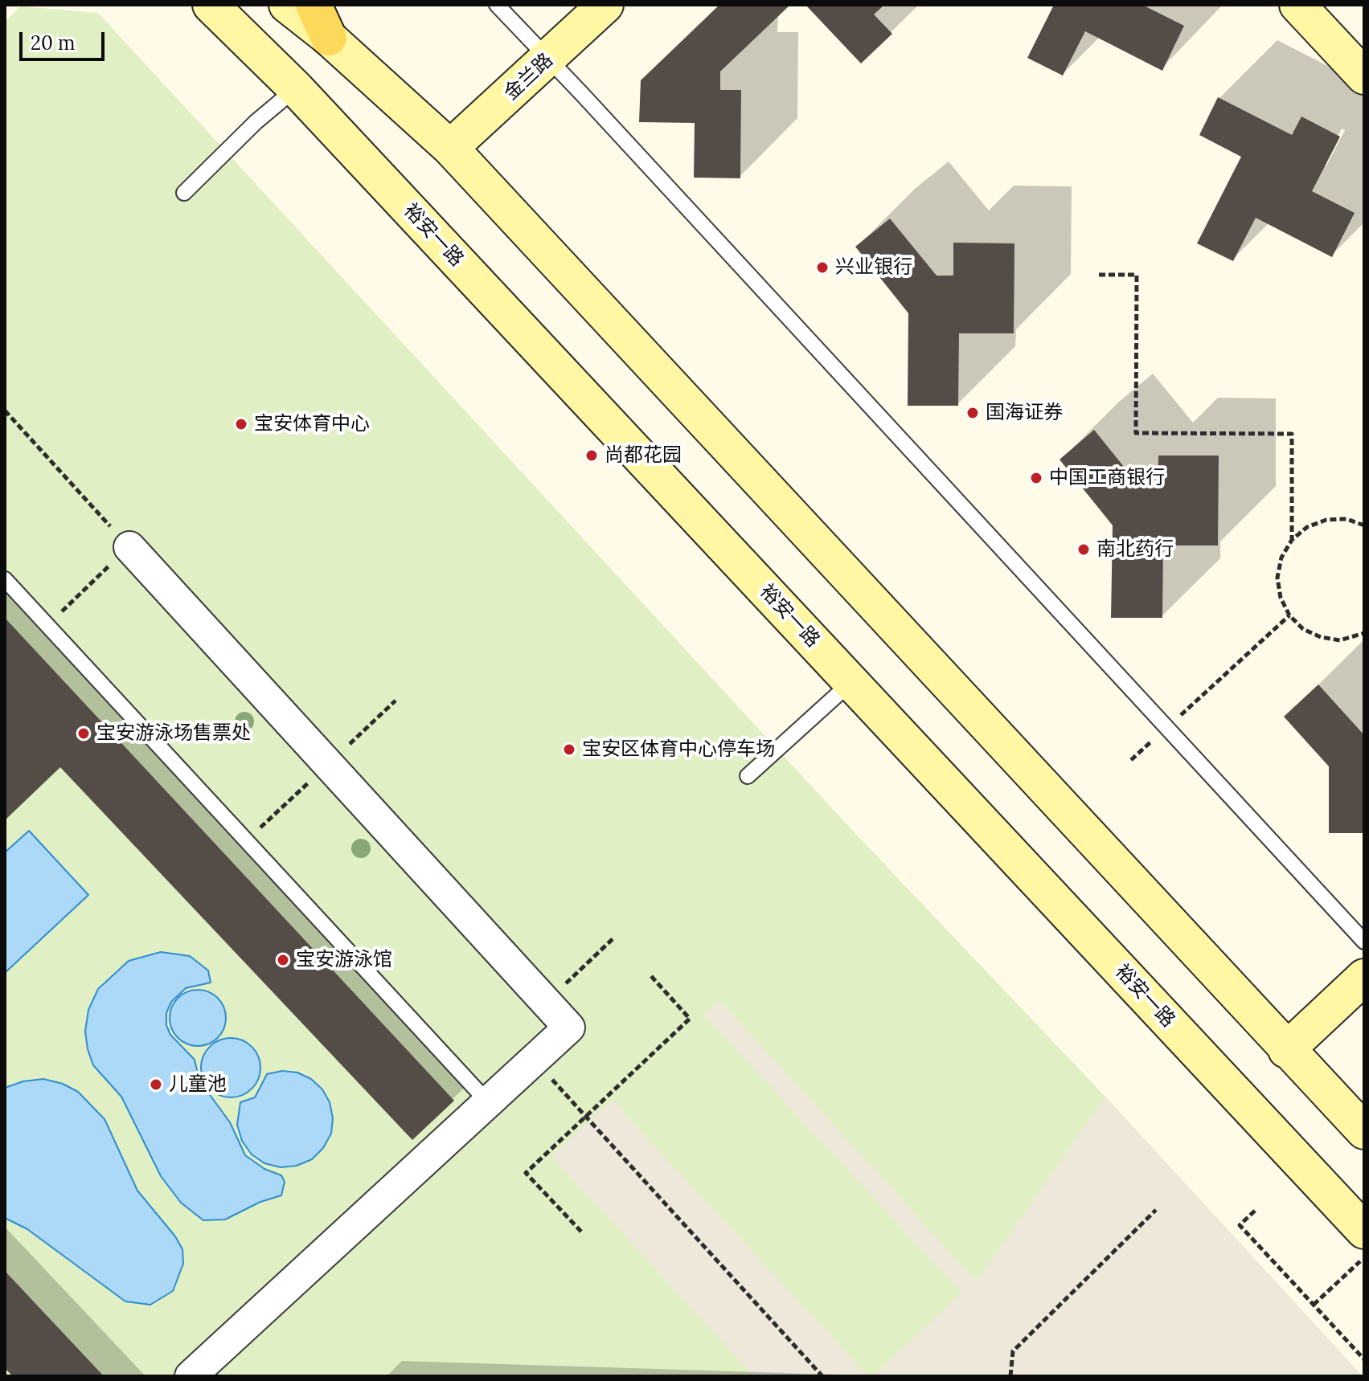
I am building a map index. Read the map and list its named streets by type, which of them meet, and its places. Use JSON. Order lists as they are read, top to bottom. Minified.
{"streets":{"main road":["金兰路","裕安一路"]},"places":["兴业银行","国海证券","宝安体育中心","尚都花园","中国工商银行","南北药行","宝安游泳场售票处","宝安区体育中心停车场","宝安游泳馆","儿童池"],"scale_bar":"20 m"}
